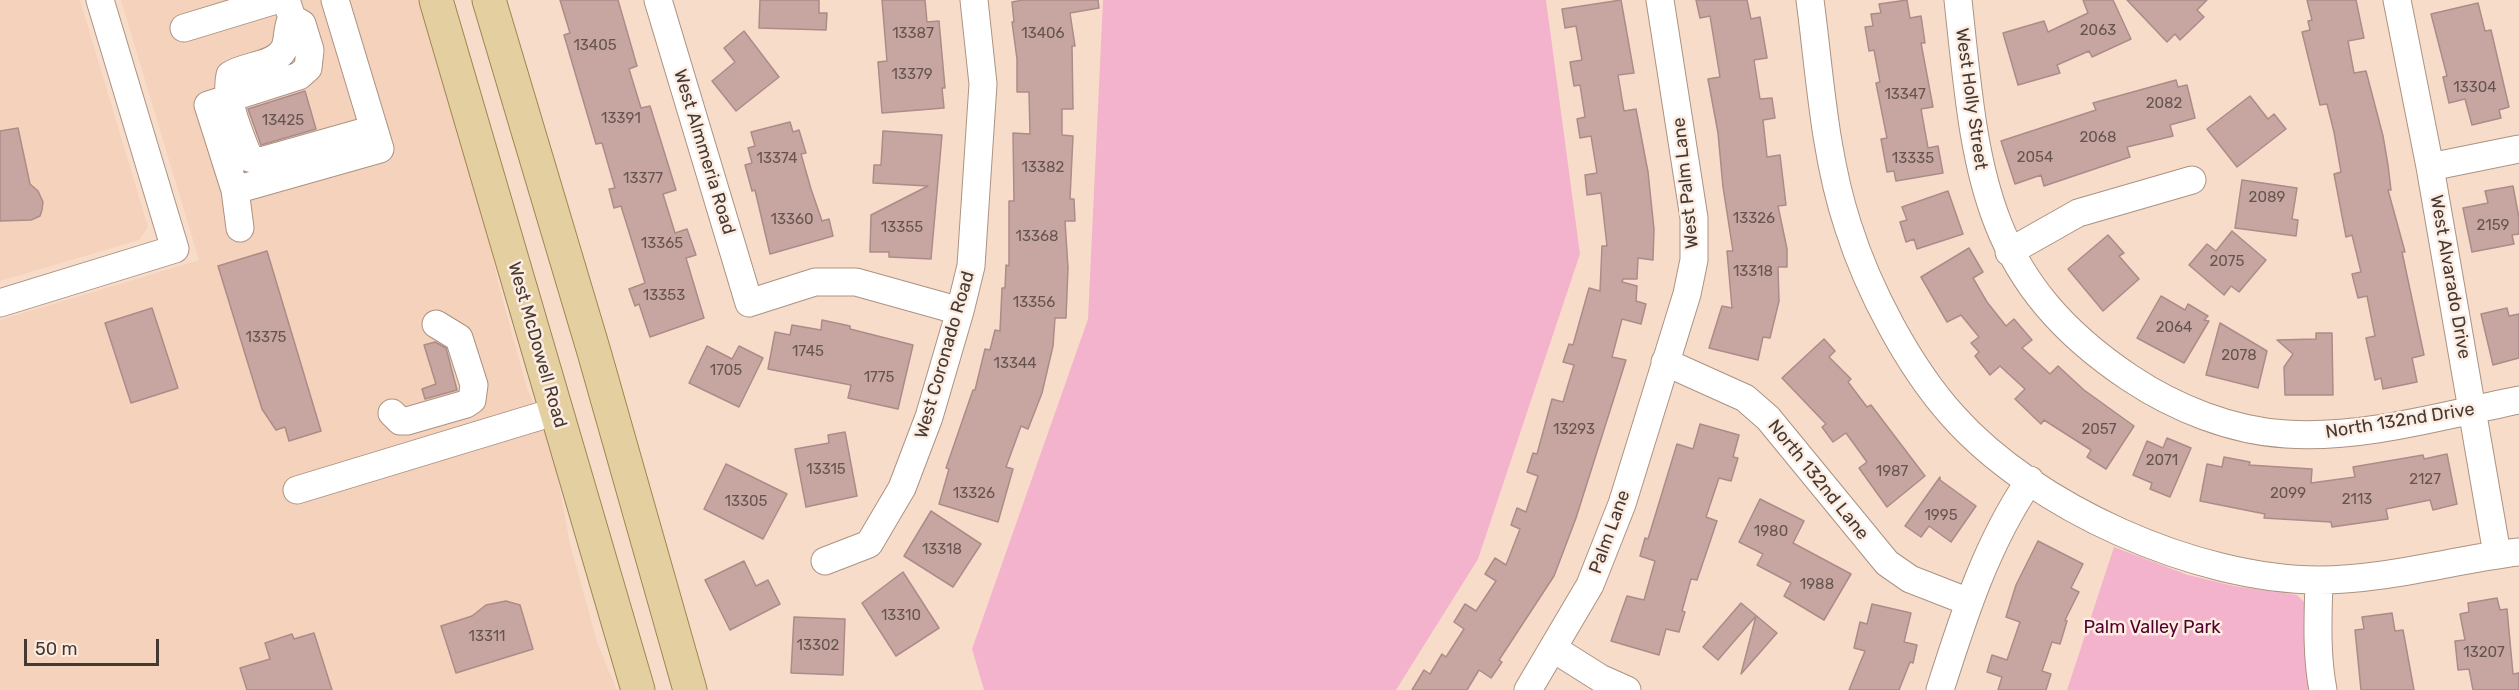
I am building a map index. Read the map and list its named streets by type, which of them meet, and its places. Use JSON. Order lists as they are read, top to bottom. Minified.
{"streets":{"main road":["West McDowell Road"],"street":["West Holly Street","West Almmeria Road","West Palm Lane","West Alvarado Drive","West Coronado Road","North 132nd Drive","North 132nd Lane","Palm Lane"]},"crossings":[["West Holly Street","North 132nd Drive"],["West Almmeria Road","West Coronado Road"],["West Palm Lane","North 132nd Lane"],["West Palm Lane","Palm Lane"],["West Alvarado Drive","North 132nd Drive"],["North 132nd Lane","Palm Lane"]],"parks":["Palm Valley Park"],"house_numbers":["2063","13387","13406","13405","13379","13304","13347","2082","13391","13425","2068","2054","13374","13335","13382","13377","2089","13326","13360","2159","13355","13368","13365","2075","13318","13353","13356","2064","13375","1745","2078","13344","1705","1775","13293","2057","2071","13315","1987","2127","13326","2099","2113","13305","1995","1980","13318","1988","13310","13311","13302","13207"],"scale_bar":"50 m"}
